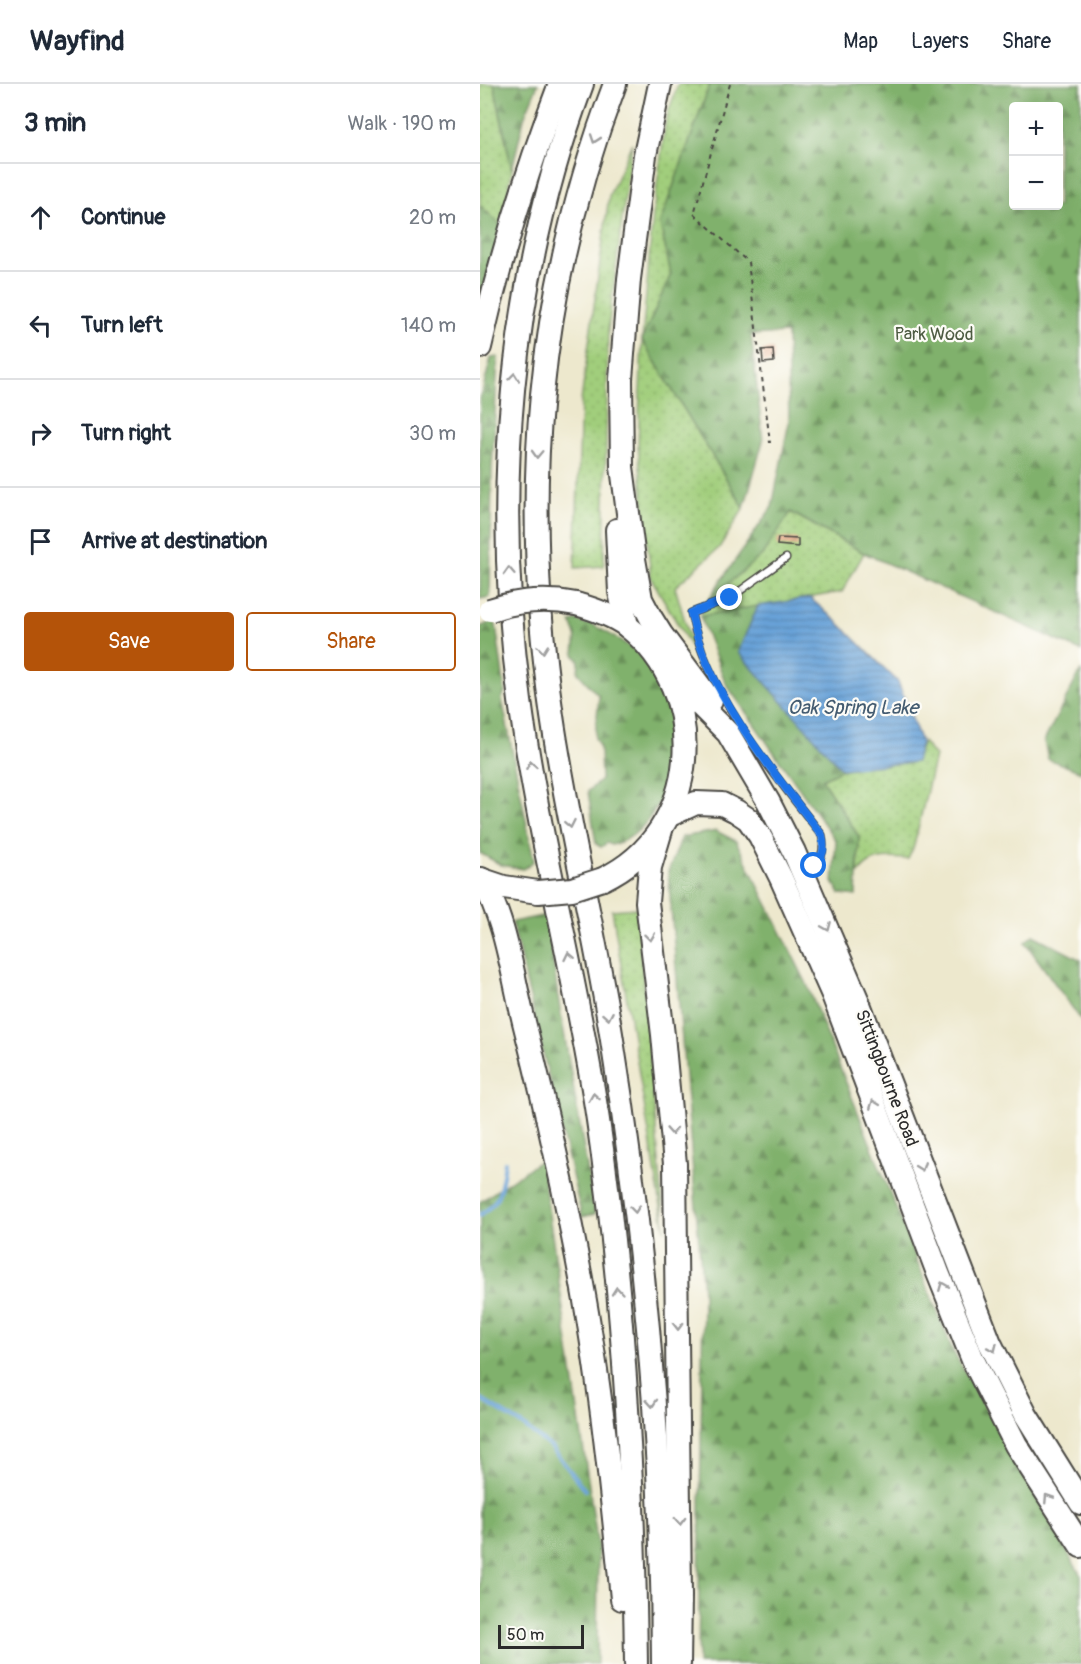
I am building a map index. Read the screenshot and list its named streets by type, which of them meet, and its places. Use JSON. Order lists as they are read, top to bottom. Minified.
{"streets":{"highway":["Sittingbourne Road"]},"water":["Oak Spring Lake"],"parks":["Park Wood"],"scale_bar":"50 m","page":{"header":"Wayfind","nav":["Map","Layers","Share"],"heading":["3 min","Walk · 190 m"],"map_buttons":["+","−"],"list":[["Continue","20 m"],["Turn left","140 m"],["Turn right","30 m"],"Arrive at destination"],"buttons":["Save","Share"],"scale":"50 m"}}
